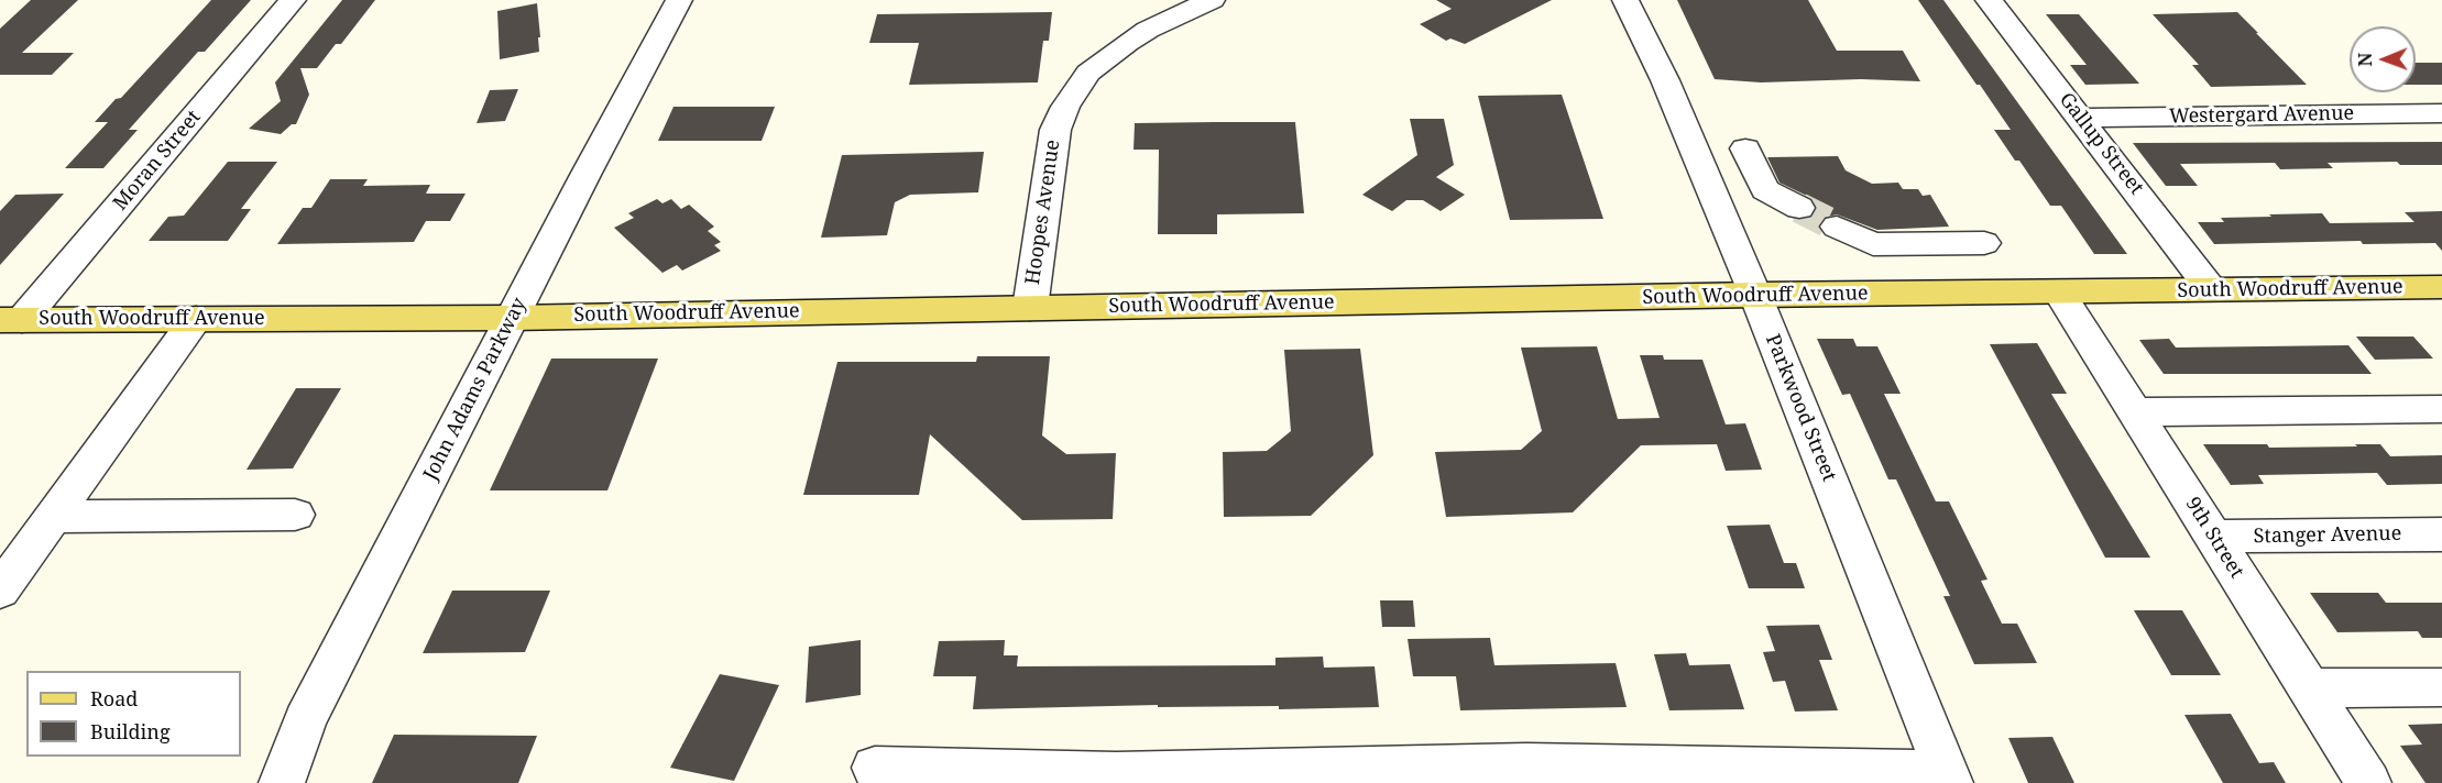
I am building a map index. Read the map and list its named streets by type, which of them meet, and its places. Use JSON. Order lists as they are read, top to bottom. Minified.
{"streets":{"main road":["South Woodruff Avenue"],"street":["Westergard Avenue","Gallup Street","Moran Street","Hoopes Avenue","John Adams Parkway","Parkwood Street","Stanger Avenue","9th Street"]},"crossings":[["Westergard Avenue","Gallup Street"],["Gallup Street","South Woodruff Avenue"],["Moran Street","South Woodruff Avenue"],["Hoopes Avenue","South Woodruff Avenue"],["South Woodruff Avenue","John Adams Parkway"],["South Woodruff Avenue","Parkwood Street"],["South Woodruff Avenue","9th Street"],["Stanger Avenue","9th Street"]],"legend":["Road","Building"],"north":"left"}
